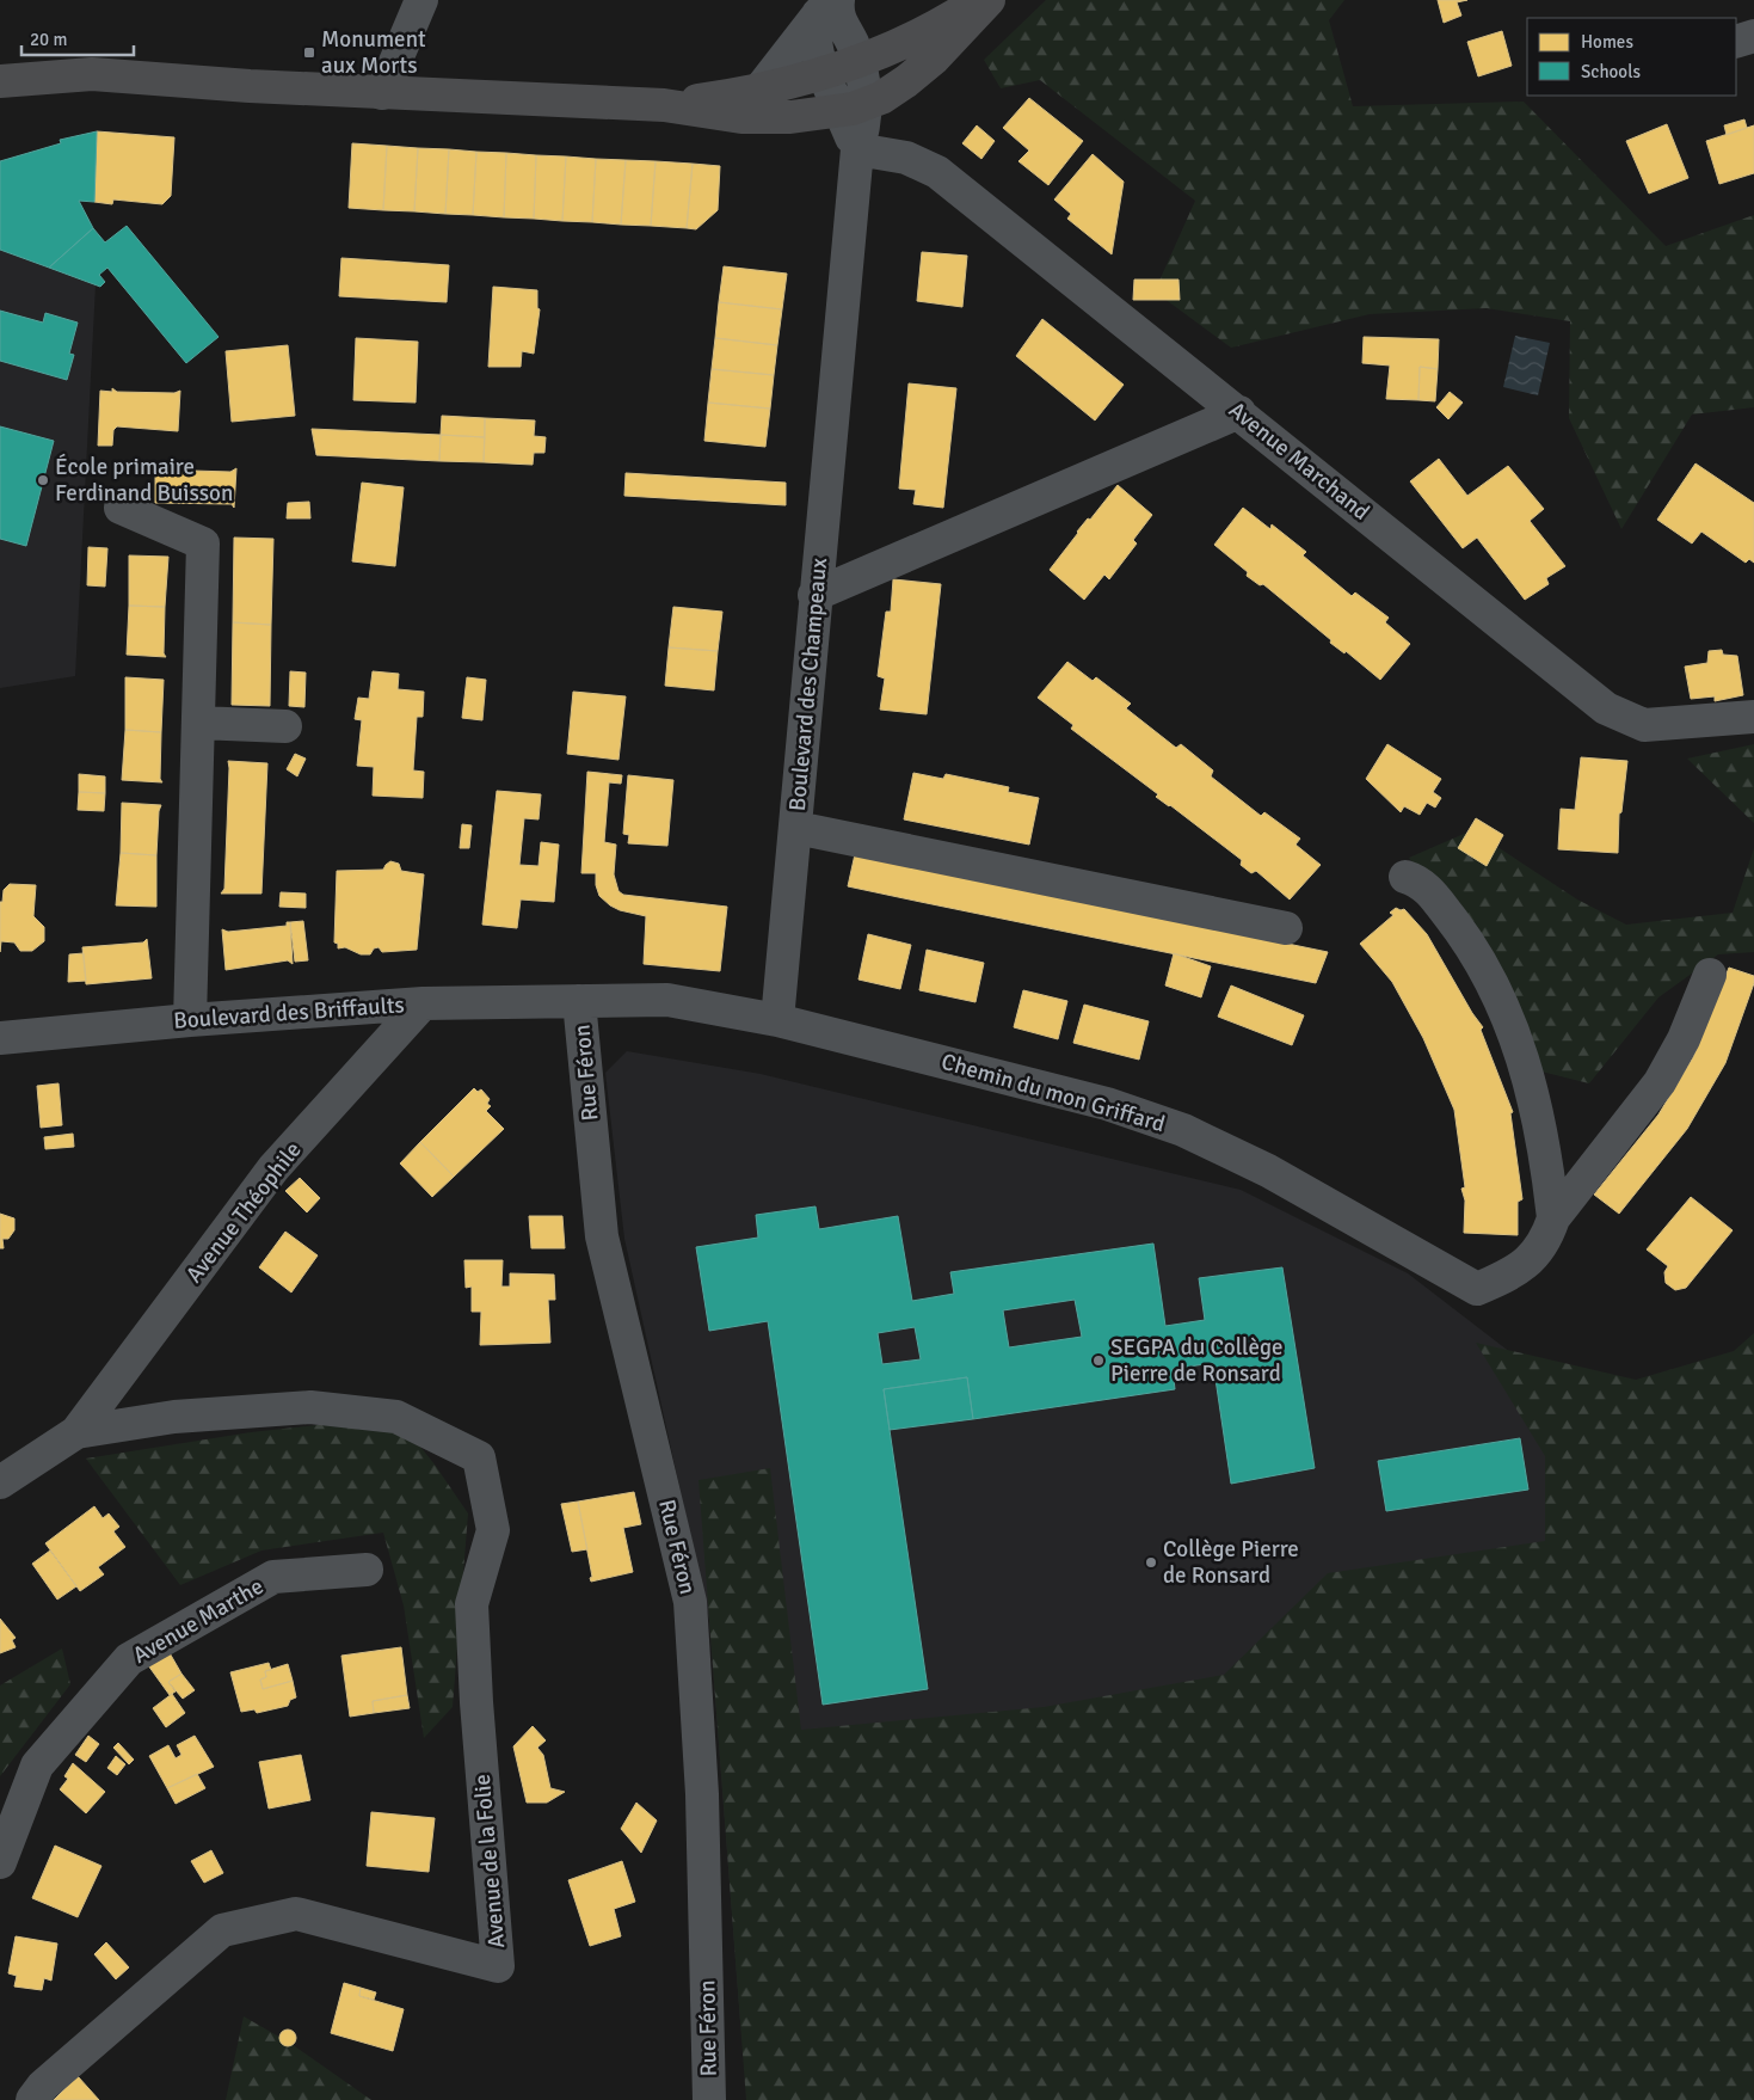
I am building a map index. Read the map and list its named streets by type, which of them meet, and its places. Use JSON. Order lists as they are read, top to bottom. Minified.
{"streets":{"street":["Avenue Marchand","Boulevard des Champeaux","Boulevard des Briffaults","Rue Féron","Chemin du mon Griffard","Avenue Théophile","Avenue Marthe","Avenue de la Folie"]},"crossings":[["Avenue Marchand","Boulevard des Champeaux"],["Boulevard des Champeaux","Chemin du mon Griffard"],["Boulevard des Briffaults","Rue Féron"],["Boulevard des Briffaults","Avenue Théophile"],["Avenue Théophile","Avenue de la Folie"]],"places":{"transit":["Monument aux Morts"],"other":["École primaire Ferdinand Buisson","SEGPA du Collège Pierre de Ronsard","Collège Pierre de Ronsard"]},"legend":["Homes","Schools"],"scale_bar":"20 m"}
